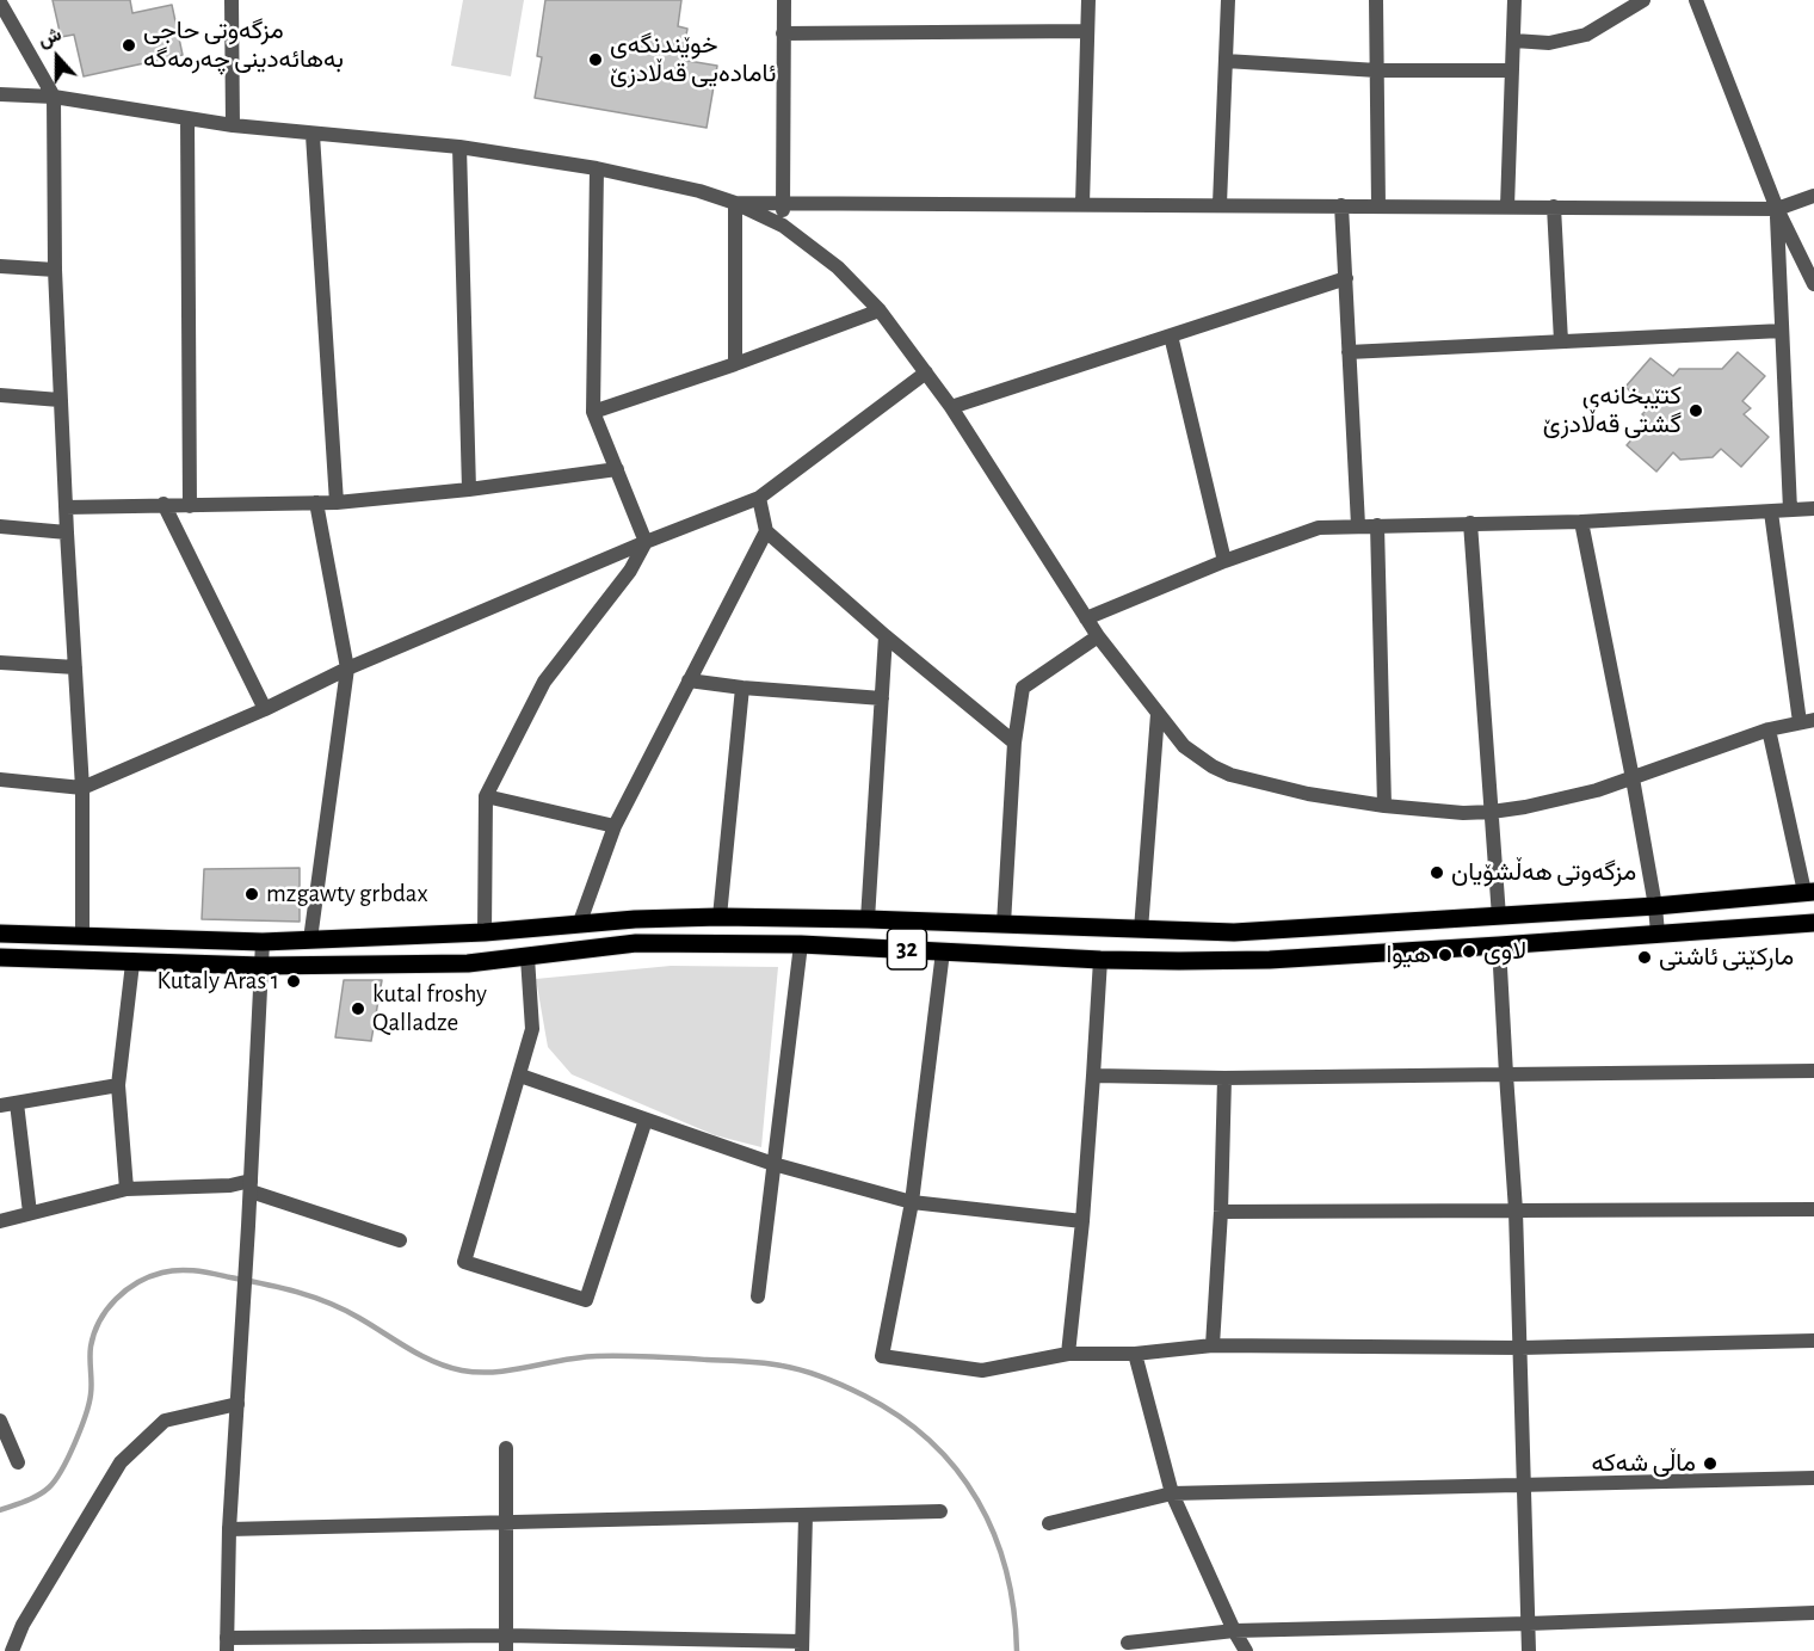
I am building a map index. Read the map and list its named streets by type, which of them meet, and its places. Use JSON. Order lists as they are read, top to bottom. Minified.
{"streets":{"main road":["32"]},"places":["مزگەوتی حاجی بەهائەدینی چەرمەگە","خوێندنگەی ئامادەیی قەڵادزێ","کتێبخانەی گشتی قەڵادزێ","مزگەوتی ھەڵشۆیان","mzgawty grbdax","لاوی","هیوا","مارکێتی ئاشتی","Kutaly Aras 1","kutal froshy Qalladze","ماڵی شەکە"],"north":"top"}
